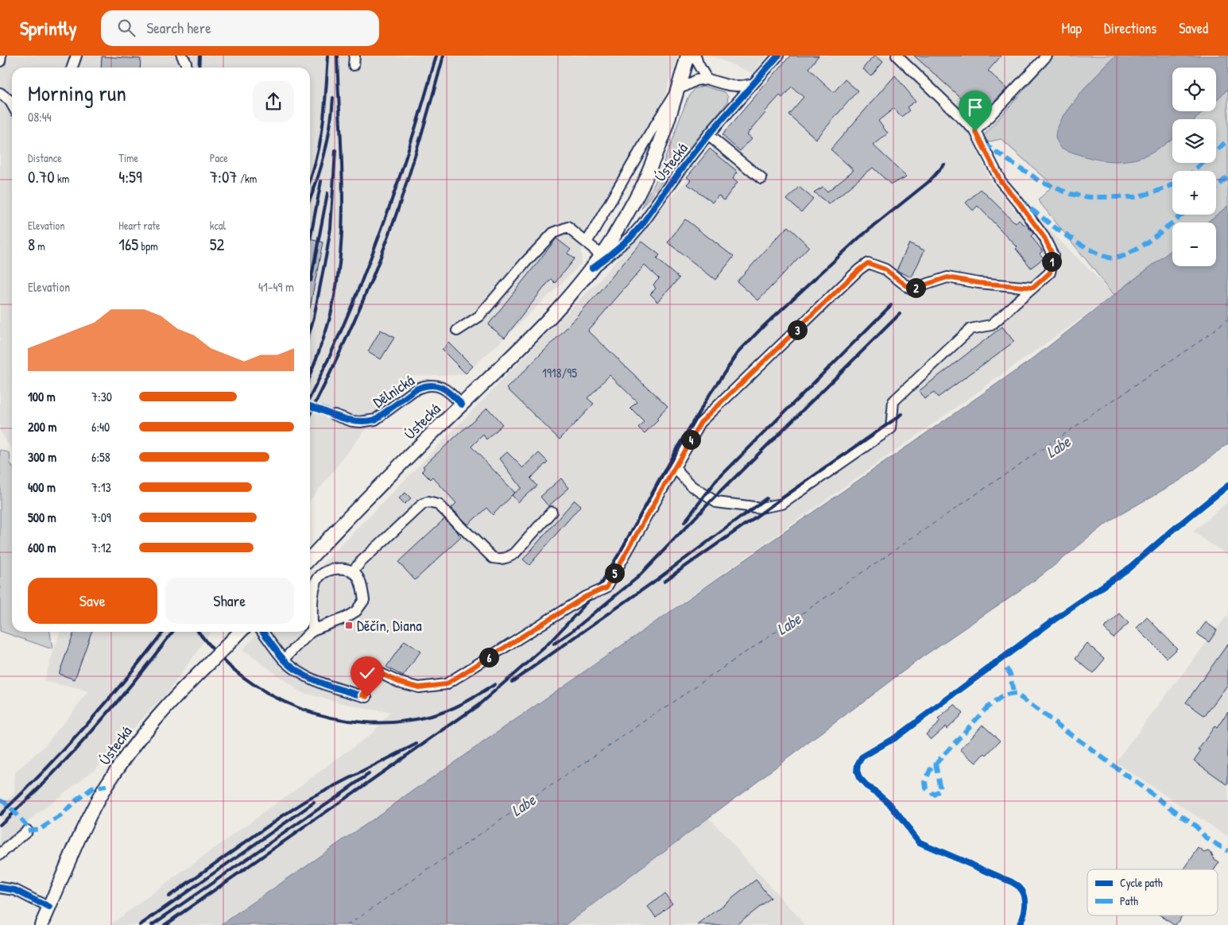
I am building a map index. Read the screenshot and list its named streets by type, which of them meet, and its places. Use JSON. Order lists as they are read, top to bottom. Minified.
{"streets":{"main road":["Ústecká"],"street":["Dělnická"]},"crossings":[["Ústecká","Dělnická"]],"water":["Labe"],"places":{"transit":["Děčín, Diana"]},"house_numbers":["1918/95"],"legend":["Cycle path","Path"],"page":{"header":"Sprintly","search":"Search here","nav":["Map","Directions","Saved"],"map_buttons":["+","−"],"heading":["Morning run","08:44"],"stats":[["Distance","0.70 km"],["Time","4:59"],["Pace","7:07 /km"],["Elevation","8 m"],["Heart rate","165 bpm"],["kcal","52"]],"pins":["1","2","3","4","5","6"],"chart":["Elevation","41–49 m"],"list":[{"name":"100 m","note":"7:30"},{"name":"200 m","note":"6:40"},{"name":"300 m","note":"6:58"},{"name":"400 m","note":"7:13"},{"name":"500 m","note":"7:09"},{"name":"600 m","note":"7:12"}],"buttons":["Save","Share"]}}
